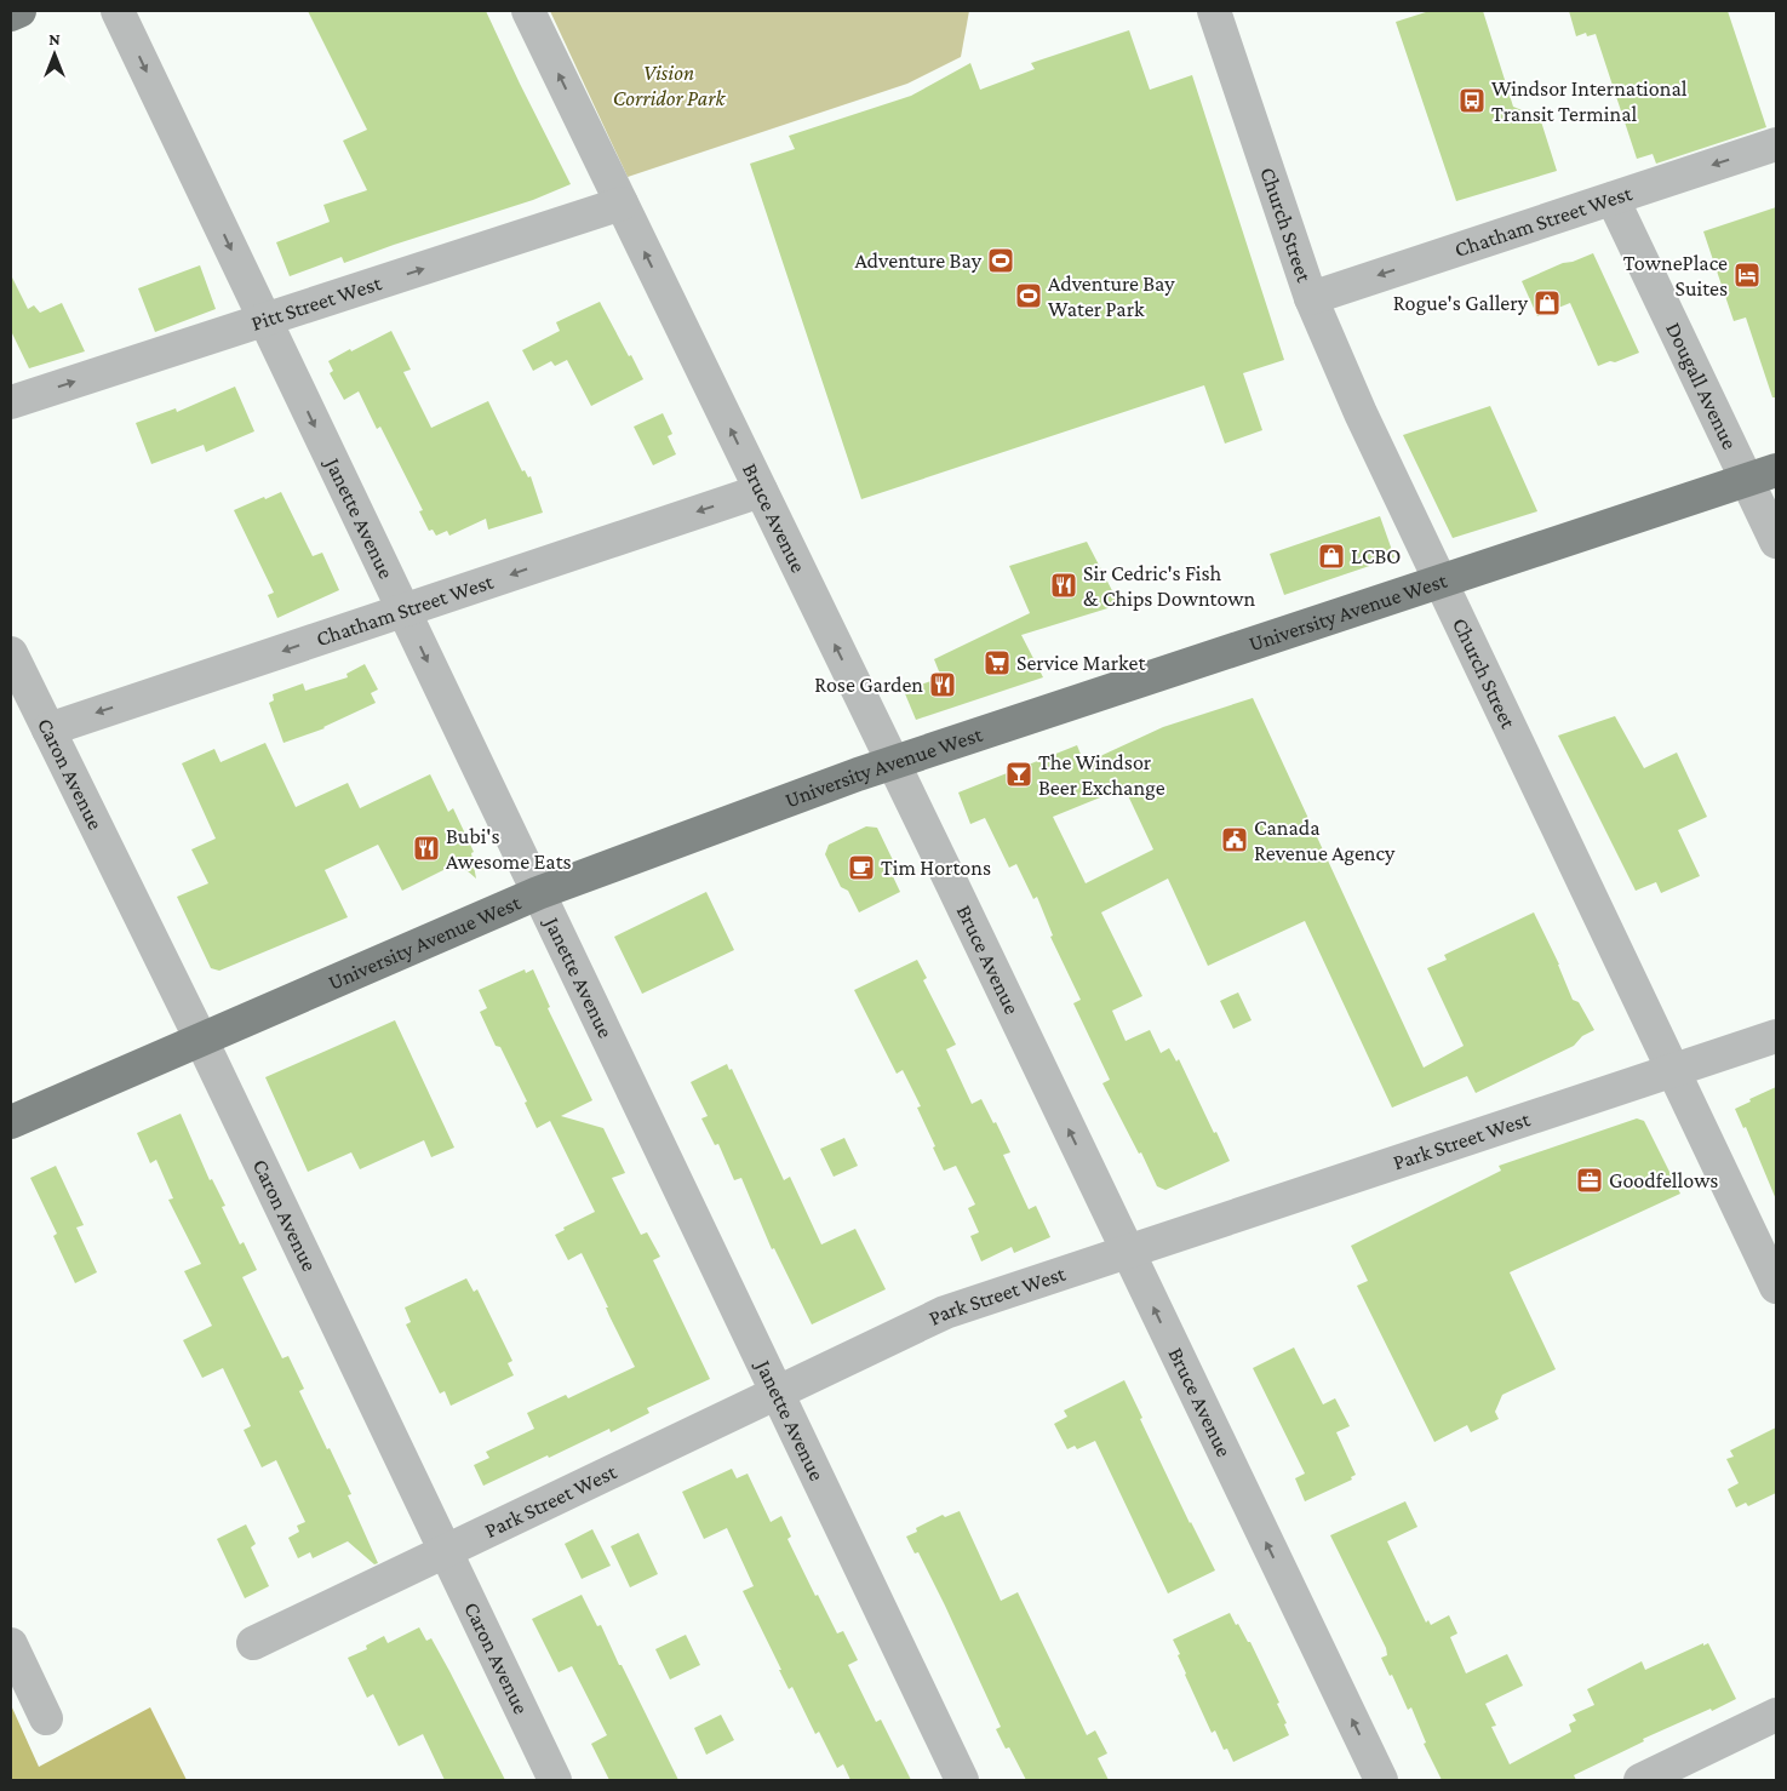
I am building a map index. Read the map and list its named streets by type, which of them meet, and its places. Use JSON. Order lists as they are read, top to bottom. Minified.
{"streets":{"main road":["University Avenue West"],"street":["Chatham Street West","Church Street","Pitt Street West","Dougall Avenue","Janette Avenue","Bruce Avenue","Caron Avenue","Park Street West"]},"crossings":[["Chatham Street West","Church Street"],["Chatham Street West","Dougall Avenue"],["Chatham Street West","Janette Avenue"],["Chatham Street West","Bruce Avenue"],["Chatham Street West","Caron Avenue"],["Church Street","University Avenue West"],["Church Street","Park Street West"],["Pitt Street West","Janette Avenue"],["Pitt Street West","Bruce Avenue"],["Dougall Avenue","University Avenue West"],["Janette Avenue","University Avenue West"],["Janette Avenue","Park Street West"],["Bruce Avenue","University Avenue West"],["Bruce Avenue","Park Street West"],["University Avenue West","Caron Avenue"],["Caron Avenue","Park Street West"]],"one_way":["Chatham Street West","Pitt Street West","Janette Avenue","Bruce Avenue"],"parks":["Vision Corridor Park"],"places":{"bus stop":["Windsor International Transit Terminal"],"sports":["Adventure Bay","Adventure Bay Water Park"],"hotel":["TownePlace Suites"],"shop":["Rogue's Gallery","LCBO"],"restaurant":["Sir Cedric's Fish & Chips Downtown","Rose Garden","Bubi's Awesome Eats"],"supermarket":["Service Market"],"bar":["The Windsor Beer Exchange"],"public building":["Canada Revenue Agency"],"cafe":["Tim Hortons"],"office":["Goodfellows"]},"north":"top"}
